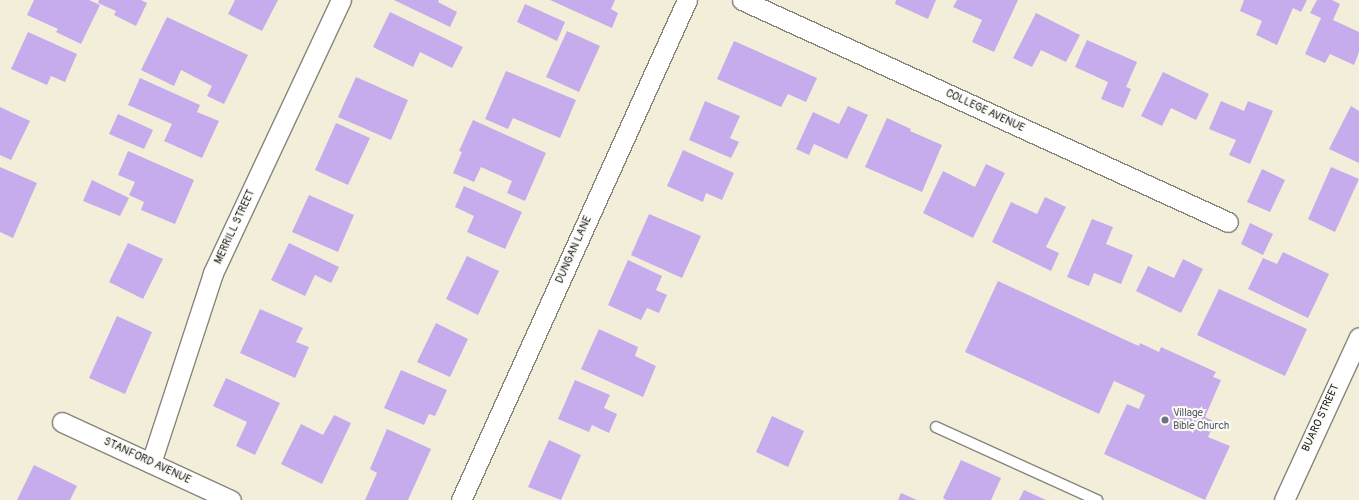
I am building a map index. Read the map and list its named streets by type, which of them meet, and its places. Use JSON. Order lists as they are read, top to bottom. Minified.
{"streets":{"street":["COLLEGE AVENUE","MERRILL STREET","DUNGAN LANE","BUARO STREET","STANFORD AVENUE"]},"crossings":[["MERRILL STREET","STANFORD AVENUE"]],"places":["Village Bible Church"]}
